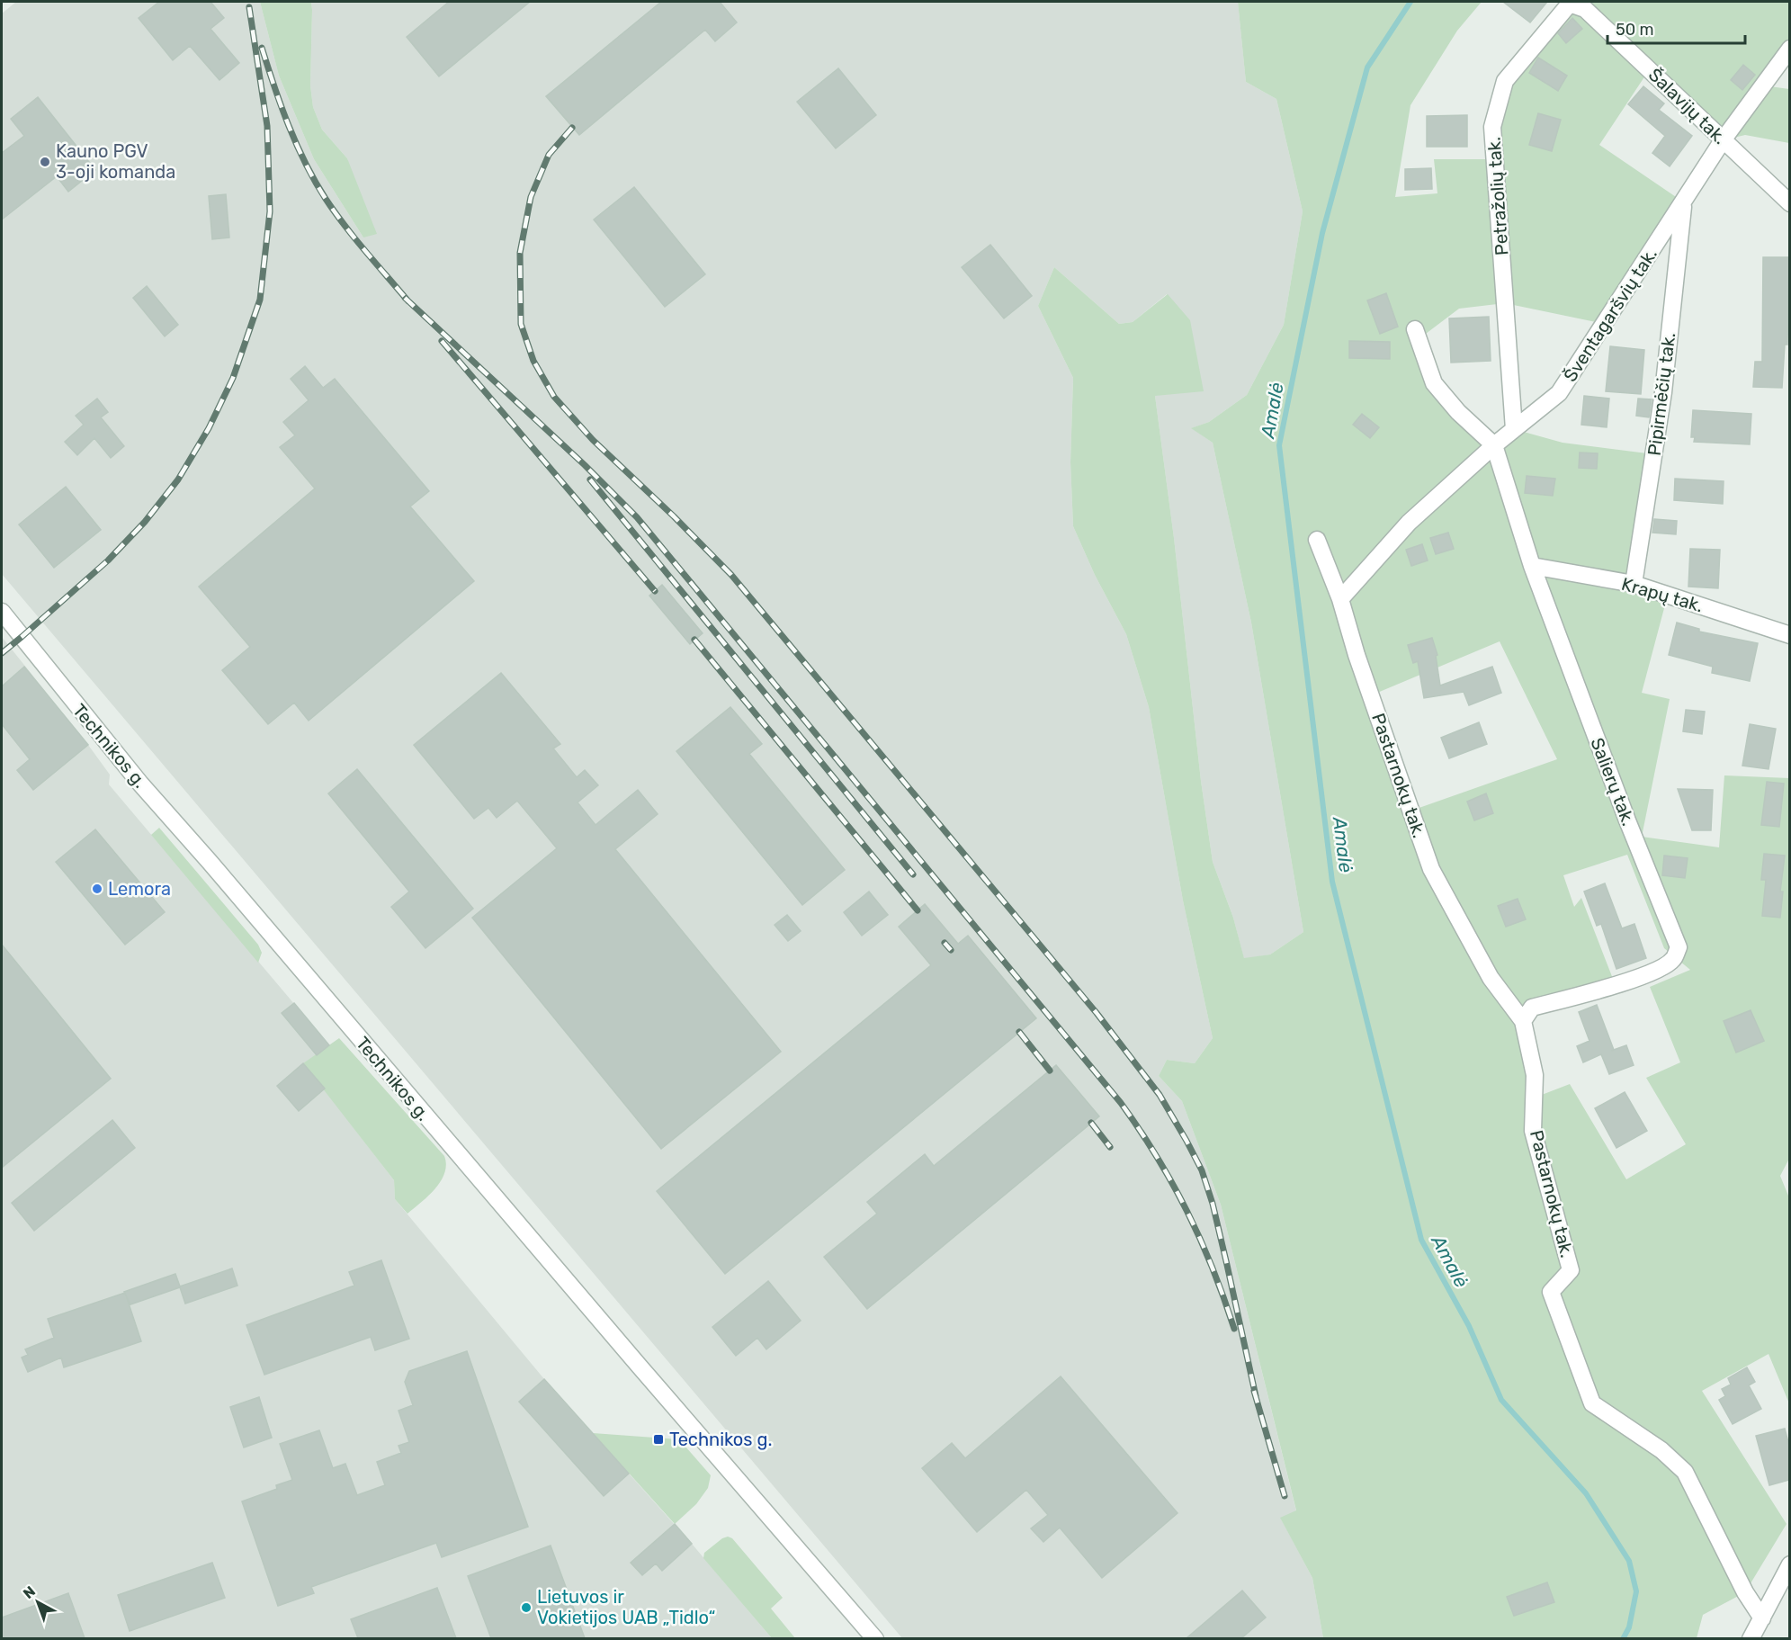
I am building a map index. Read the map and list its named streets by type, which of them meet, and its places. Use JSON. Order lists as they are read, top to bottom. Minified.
{"streets":{"street":["Šalavijų tak.","Petražolių tak.","Šventagaršvių tak.","Pipirmėčių tak.","Krapų tak.","Technikos g.","Pastarnokų tak.","Salierų tak."]},"crossings":[["Šalavijų tak.","Petražolių tak."],["Šalavijų tak.","Šventagaršvių tak."],["Petražolių tak.","Šventagaršvių tak."],["Šventagaršvių tak.","Pipirmėčių tak."],["Šventagaršvių tak.","Pastarnokų tak."],["Šventagaršvių tak.","Salierų tak."],["Pipirmėčių tak.","Krapų tak."],["Krapų tak.","Salierų tak."],["Pastarnokų tak.","Salierų tak."]],"water":["Amalė"],"places":{"other":["Kauno PGV 3-oji komanda","Lemora","Lietuvos ir Vokietijos UAB „Tidlo“"],"transit":["Technikos g."]},"scale_bar":"50 m","north":"top left"}
